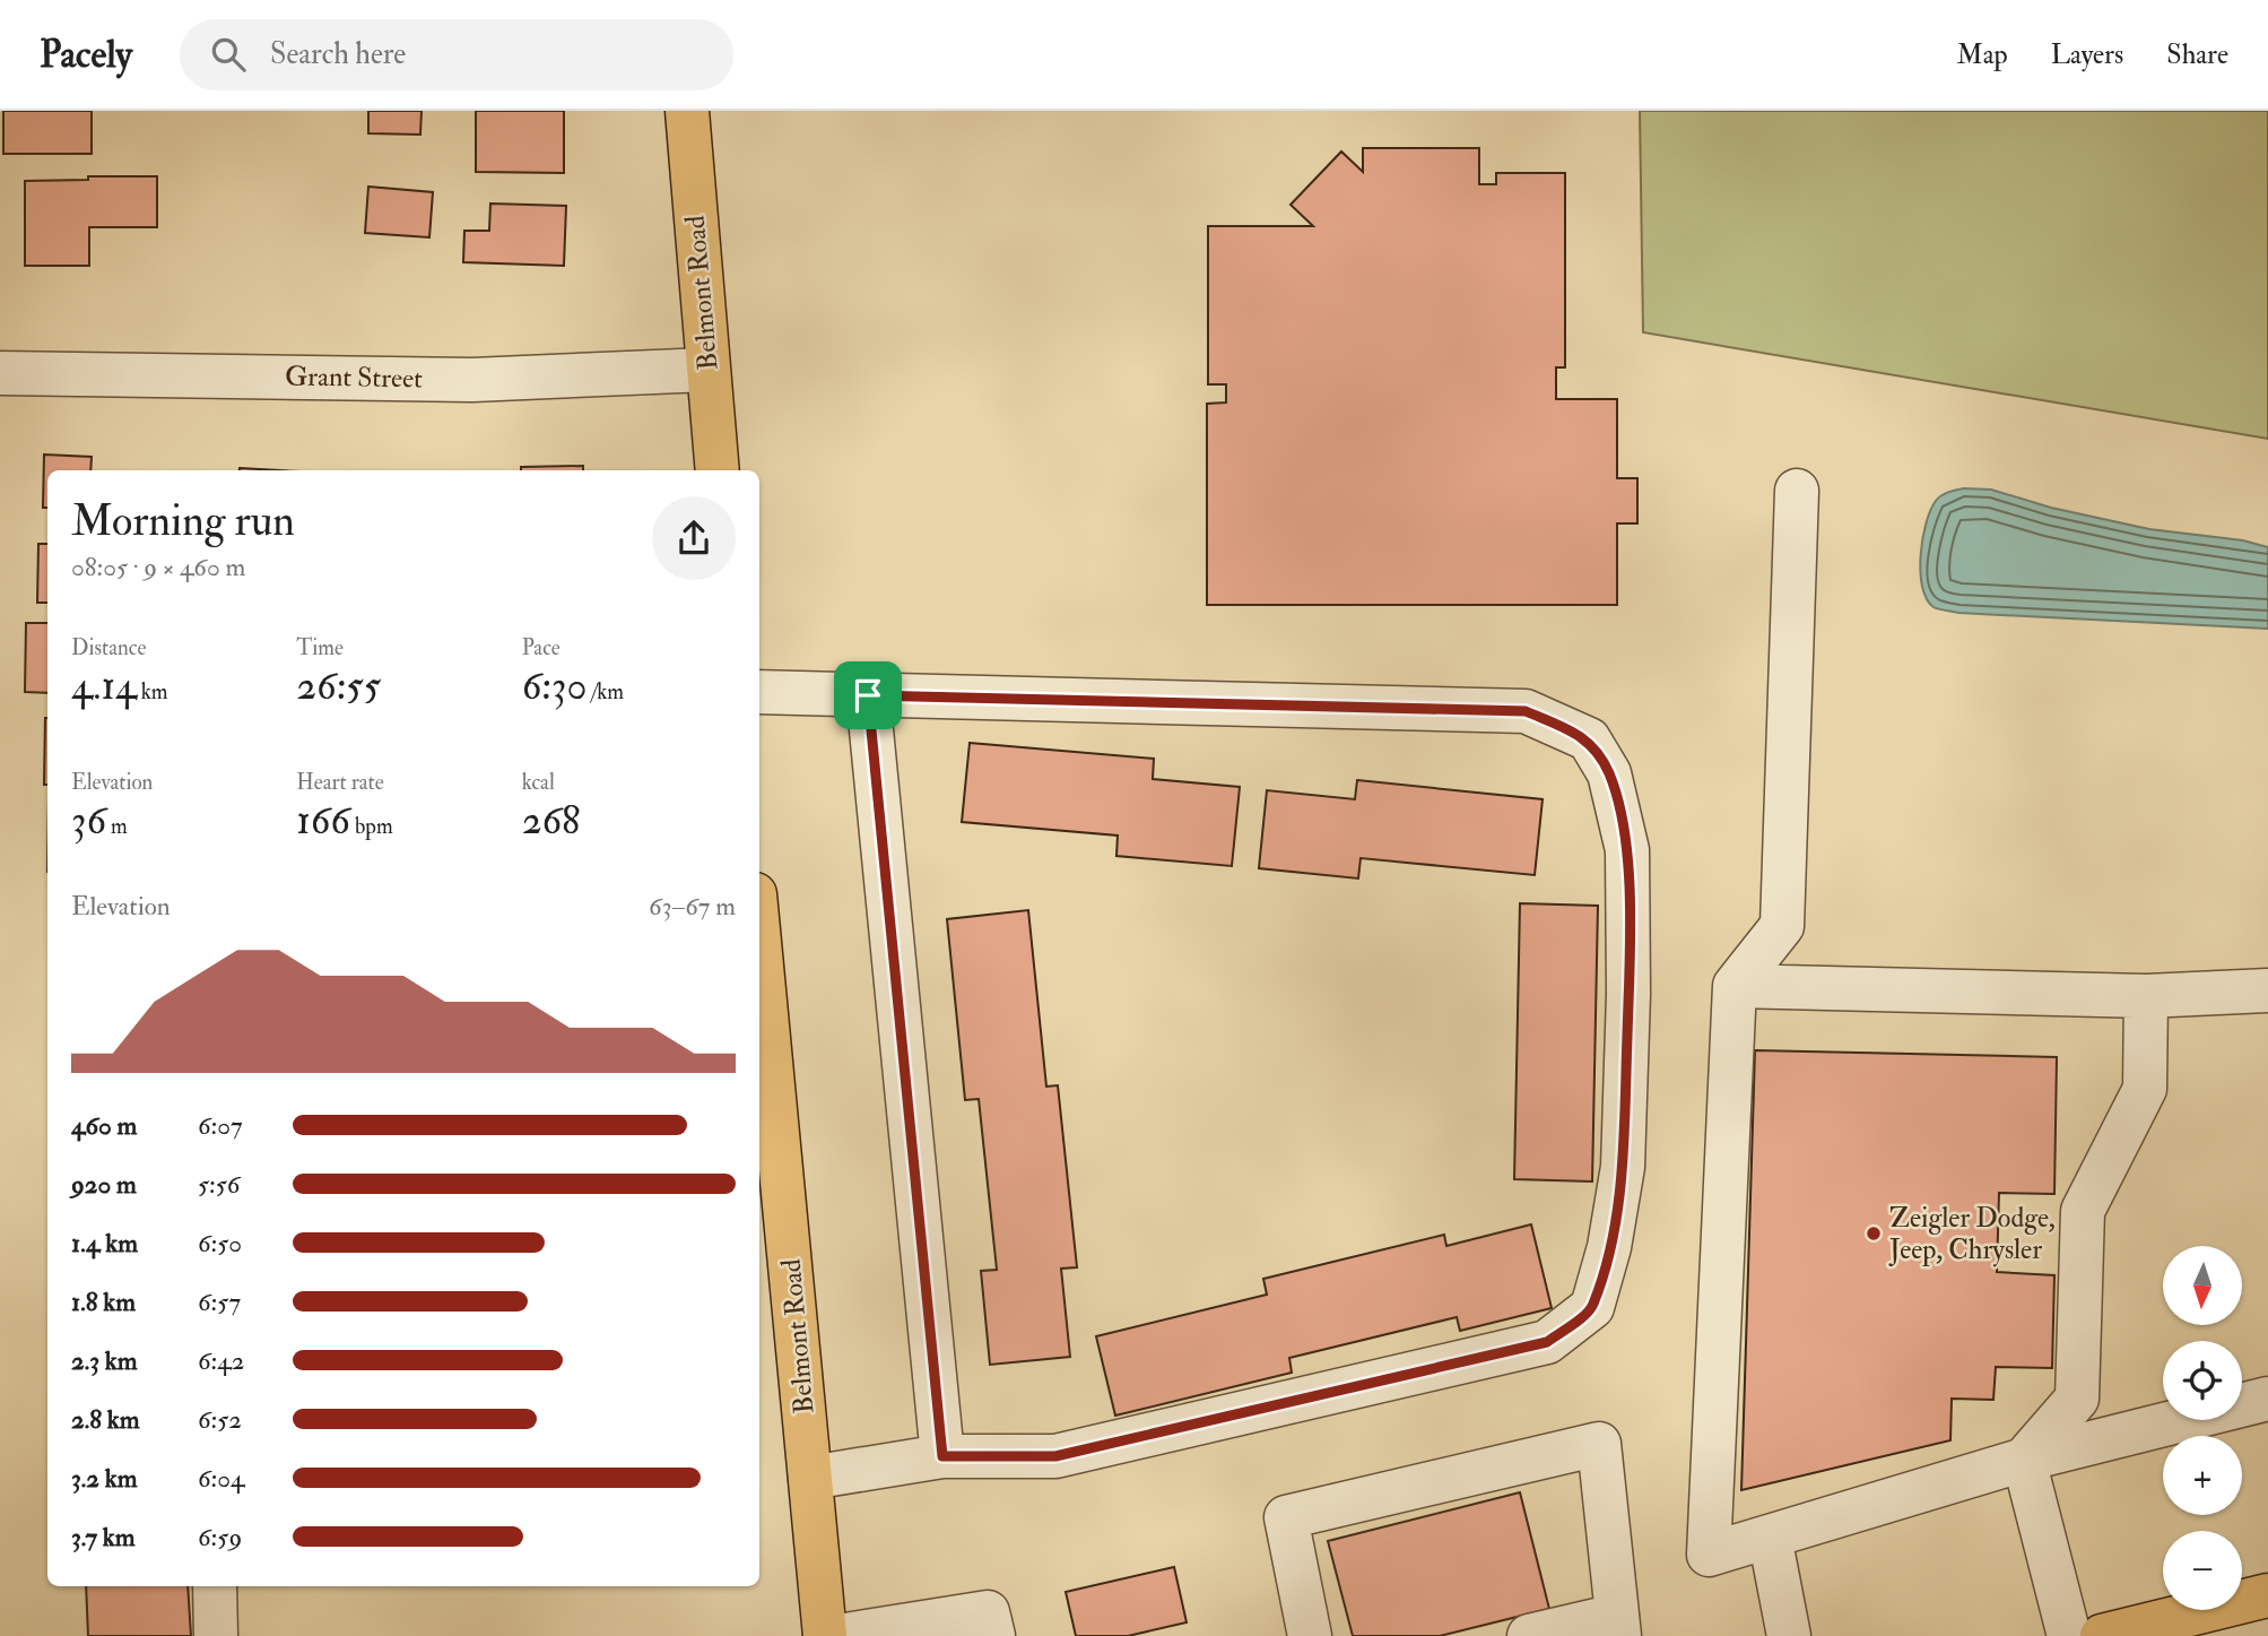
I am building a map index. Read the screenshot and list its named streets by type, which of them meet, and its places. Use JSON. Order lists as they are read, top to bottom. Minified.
{"streets":{"main road":["Belmont Road"],"street":["Grant Street"]},"crossings":[["Belmont Road","Grant Street"]],"places":["Zeigler Dodge, Jeep, Chrysler"],"north":"bottom","page":{"header":"Pacely","search":"Search here","nav":["Map","Layers","Share"],"heading":["Morning run","08:05 · 9 × 460 m"],"stats":[["Distance","4.14 km"],["Time","26:55"],["Pace","6:30 /km"],["Elevation","36 m"],["Heart rate","166 bpm"],["kcal","268"]],"chart":["Elevation","63–67 m"],"list":[{"name":"460 m","note":"6:07"},{"name":"920 m","note":"5:56"},{"name":"1.4 km","note":"6:50"},{"name":"1.8 km","note":"6:57"},{"name":"2.3 km","note":"6:42"},{"name":"2.8 km","note":"6:52"},{"name":"3.2 km","note":"6:04"},{"name":"3.7 km","note":"6:59"}],"map_buttons":["+","−"]}}
